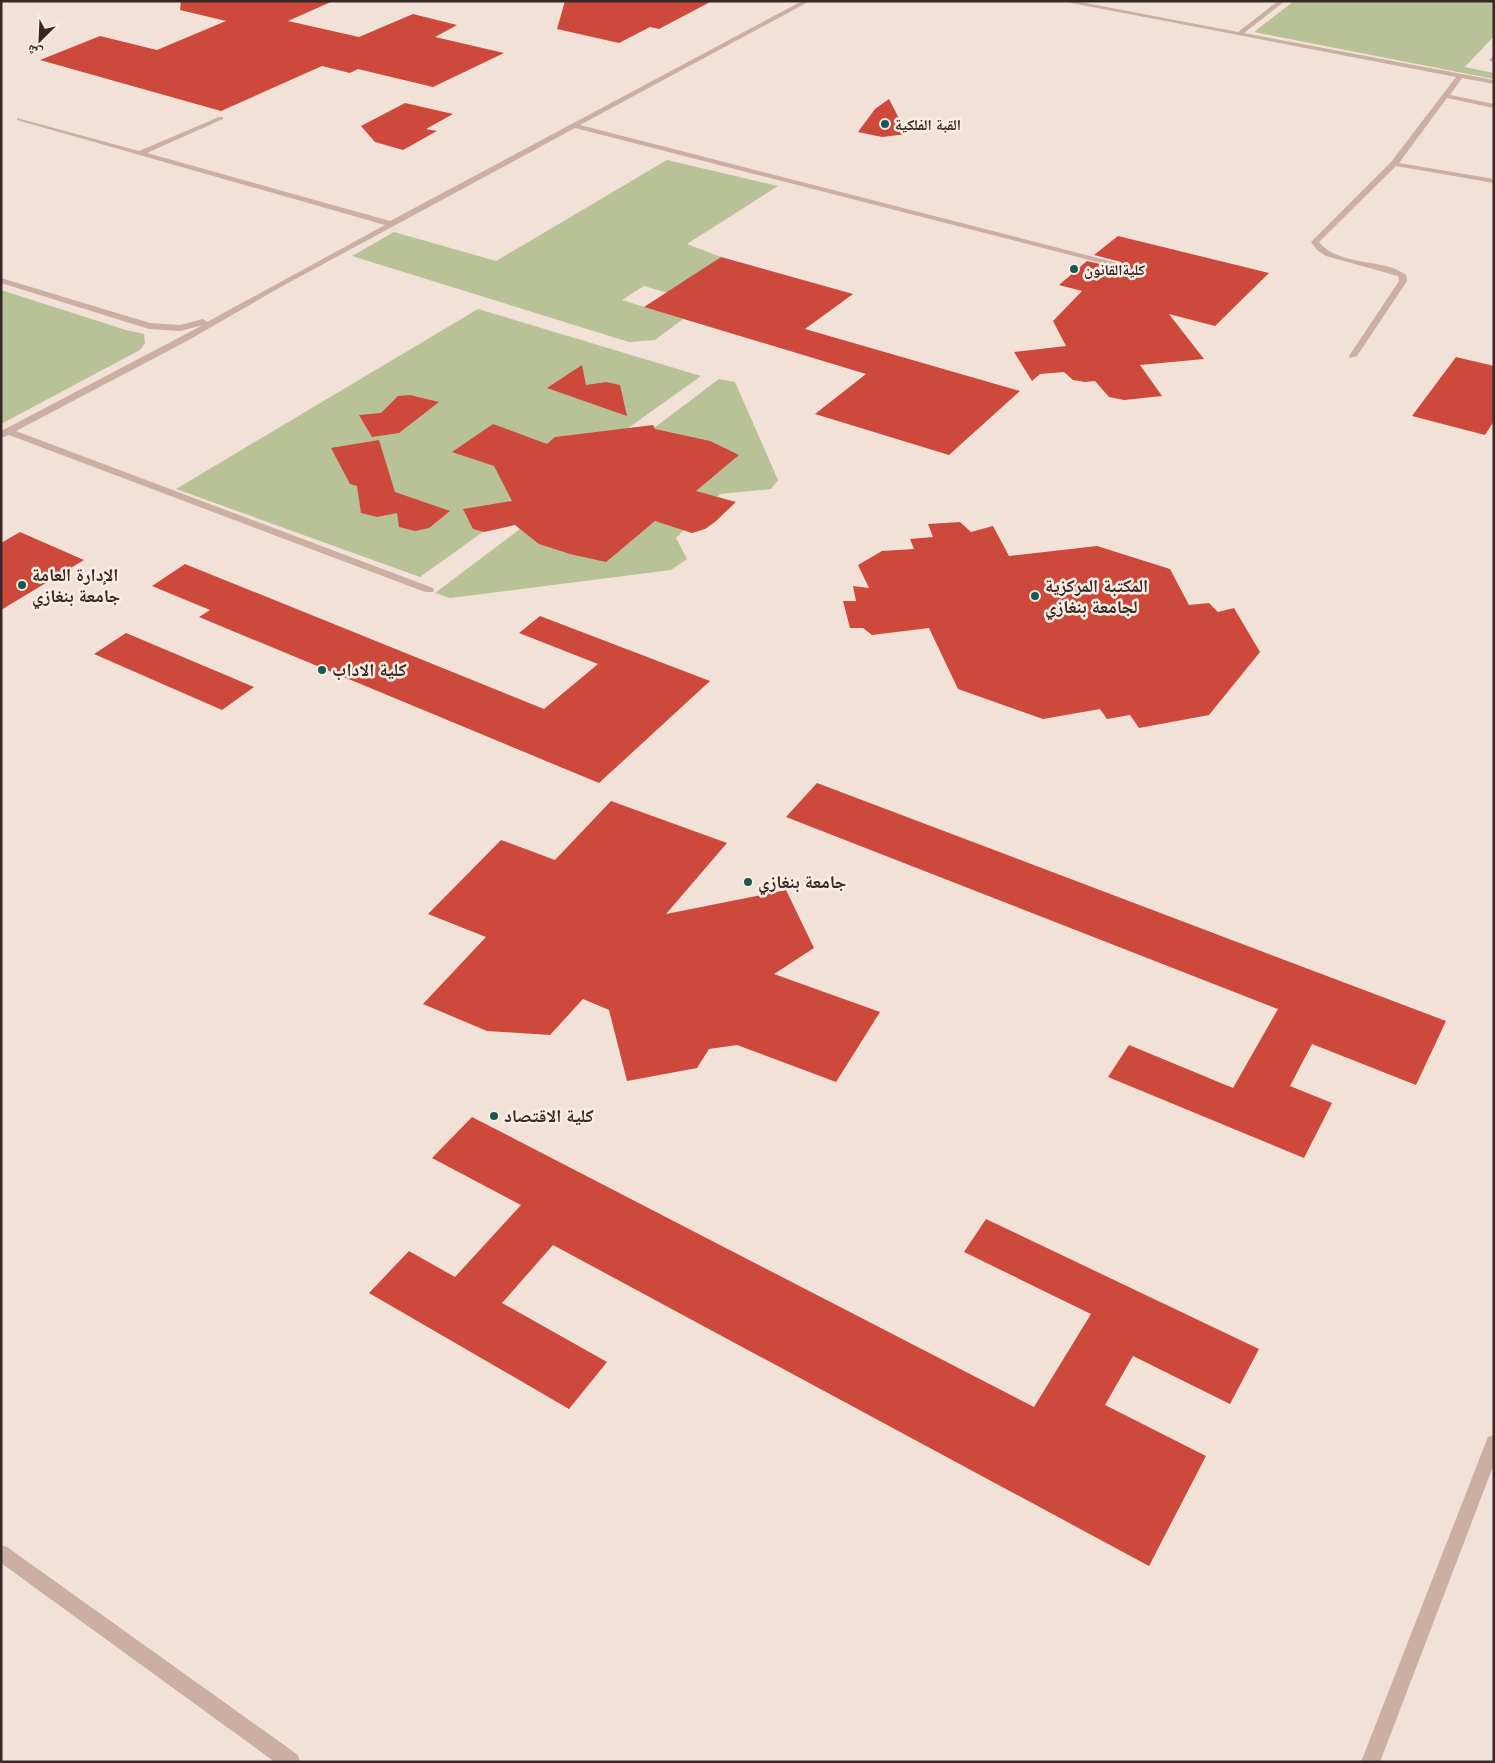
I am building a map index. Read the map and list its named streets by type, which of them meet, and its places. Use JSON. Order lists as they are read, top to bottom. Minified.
{"places":["القبة الفلكية","كليةالقانون","الإدارة العامة جامعة بنغازي","المكتبة المركزية لجامعة بنغازي","كلية الاداب","جامعة بنغازي","كلية الاقتصاد"],"north":"bottom left"}
